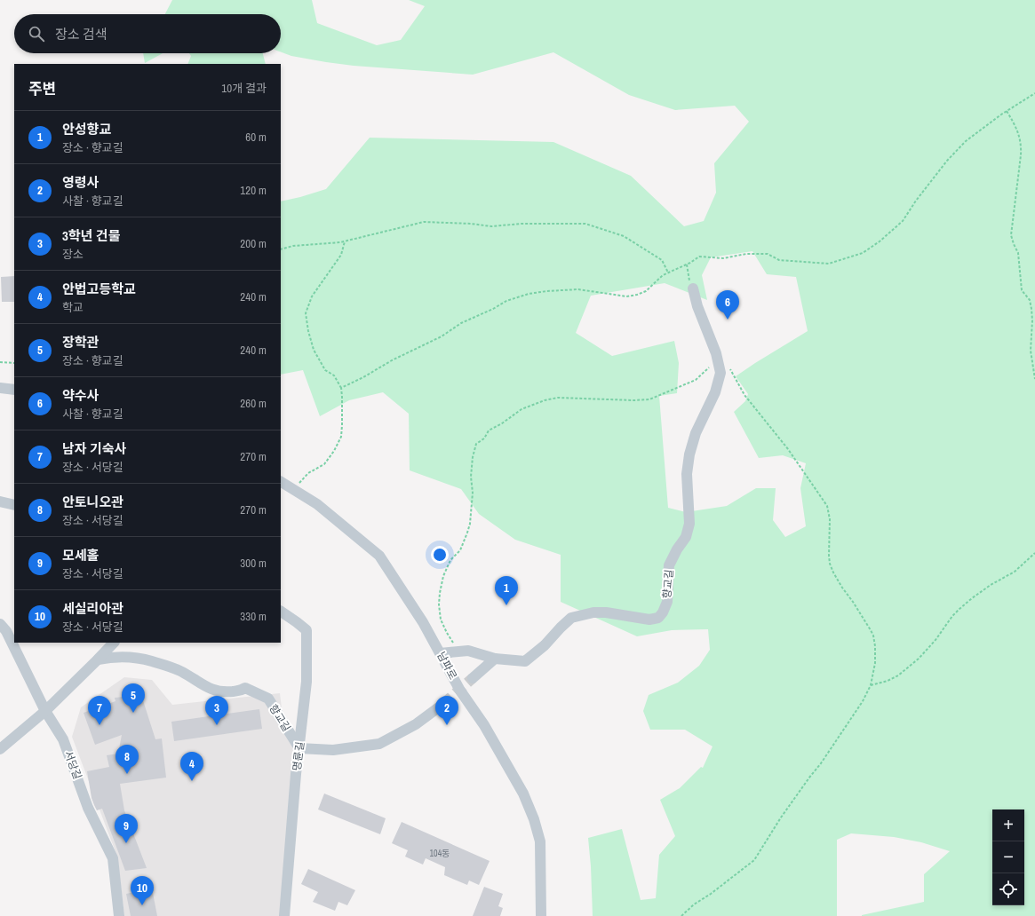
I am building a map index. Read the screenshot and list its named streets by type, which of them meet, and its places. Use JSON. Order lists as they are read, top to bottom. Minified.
{"streets":{"street":["향교길","남파로","명륜길","서당길"]},"crossings":[["향교길","남파로"],["향교길","명륜길"]],"house_numbers":["104동"],"page":{"search":"장소 검색","heading":["주변","10개 결과"],"list":[{"mark":"1","name":"안성향교","note":"장소 · 향교길","value":"60 m"},{"mark":"2","name":"영령사","note":"사찰 · 향교길","value":"120 m"},{"mark":"3","name":"3학년 건물","note":"장소","value":"200 m"},{"mark":"4","name":"안법고등학교","note":"학교","value":"240 m"},{"mark":"5","name":"장학관","note":"장소 · 향교길","value":"240 m"},{"mark":"6","name":"약수사","note":"사찰 · 향교길","value":"260 m"},{"mark":"7","name":"남자 기숙사","note":"장소 · 서당길","value":"270 m"},{"mark":"8","name":"안토니오관","note":"장소 · 서당길","value":"270 m"},{"mark":"9","name":"모세홀","note":"장소 · 서당길","value":"300 m"},{"mark":"10","name":"세실리아관","note":"장소 · 서당길","value":"330 m"}],"pins":["6","1","5","2","3","7","8","4","9","10"],"map_buttons":["+","−"]}}
